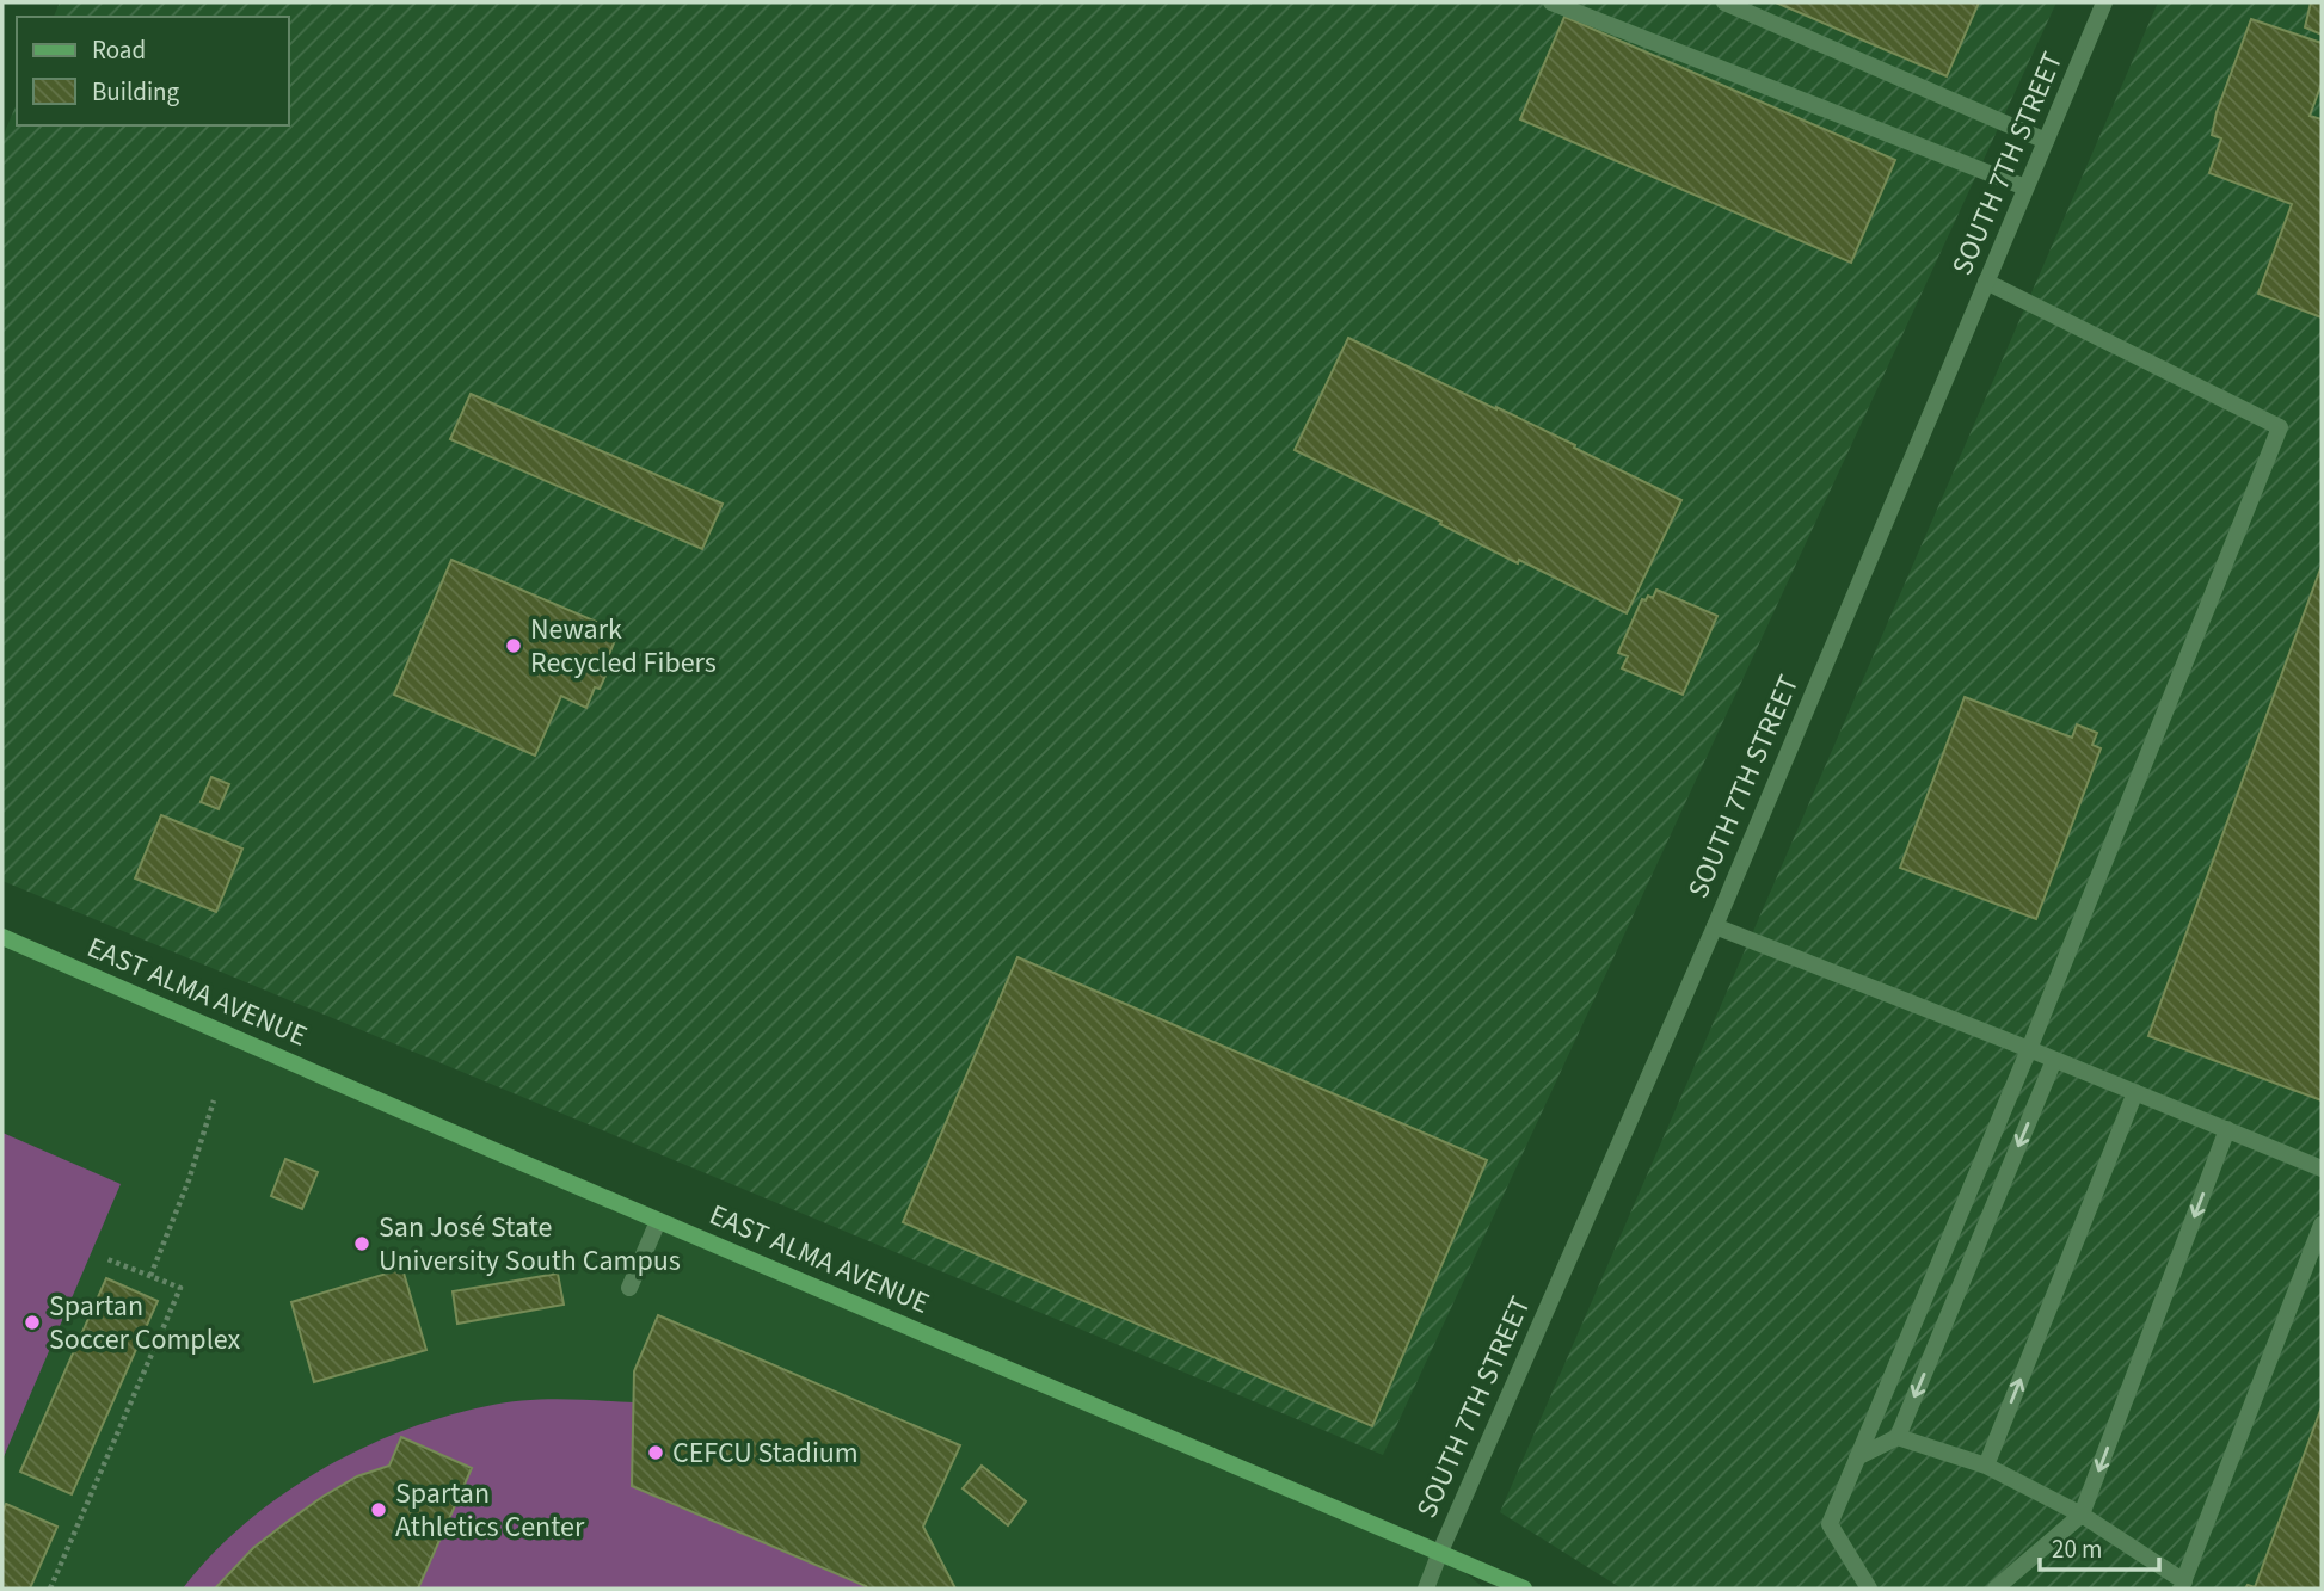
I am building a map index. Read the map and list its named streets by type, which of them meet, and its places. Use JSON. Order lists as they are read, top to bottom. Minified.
{"streets":{"main road":["EAST ALMA AVENUE"],"street":["SOUTH 7TH STREET"]},"crossings":[["SOUTH 7TH STREET","EAST ALMA AVENUE"]],"places":["Newark Recycled Fibers","San José State University South Campus","Spartan Soccer Complex","CEFCU Stadium","Spartan Athletics Center"],"legend":["Road","Building"],"scale_bar":"20 m"}
